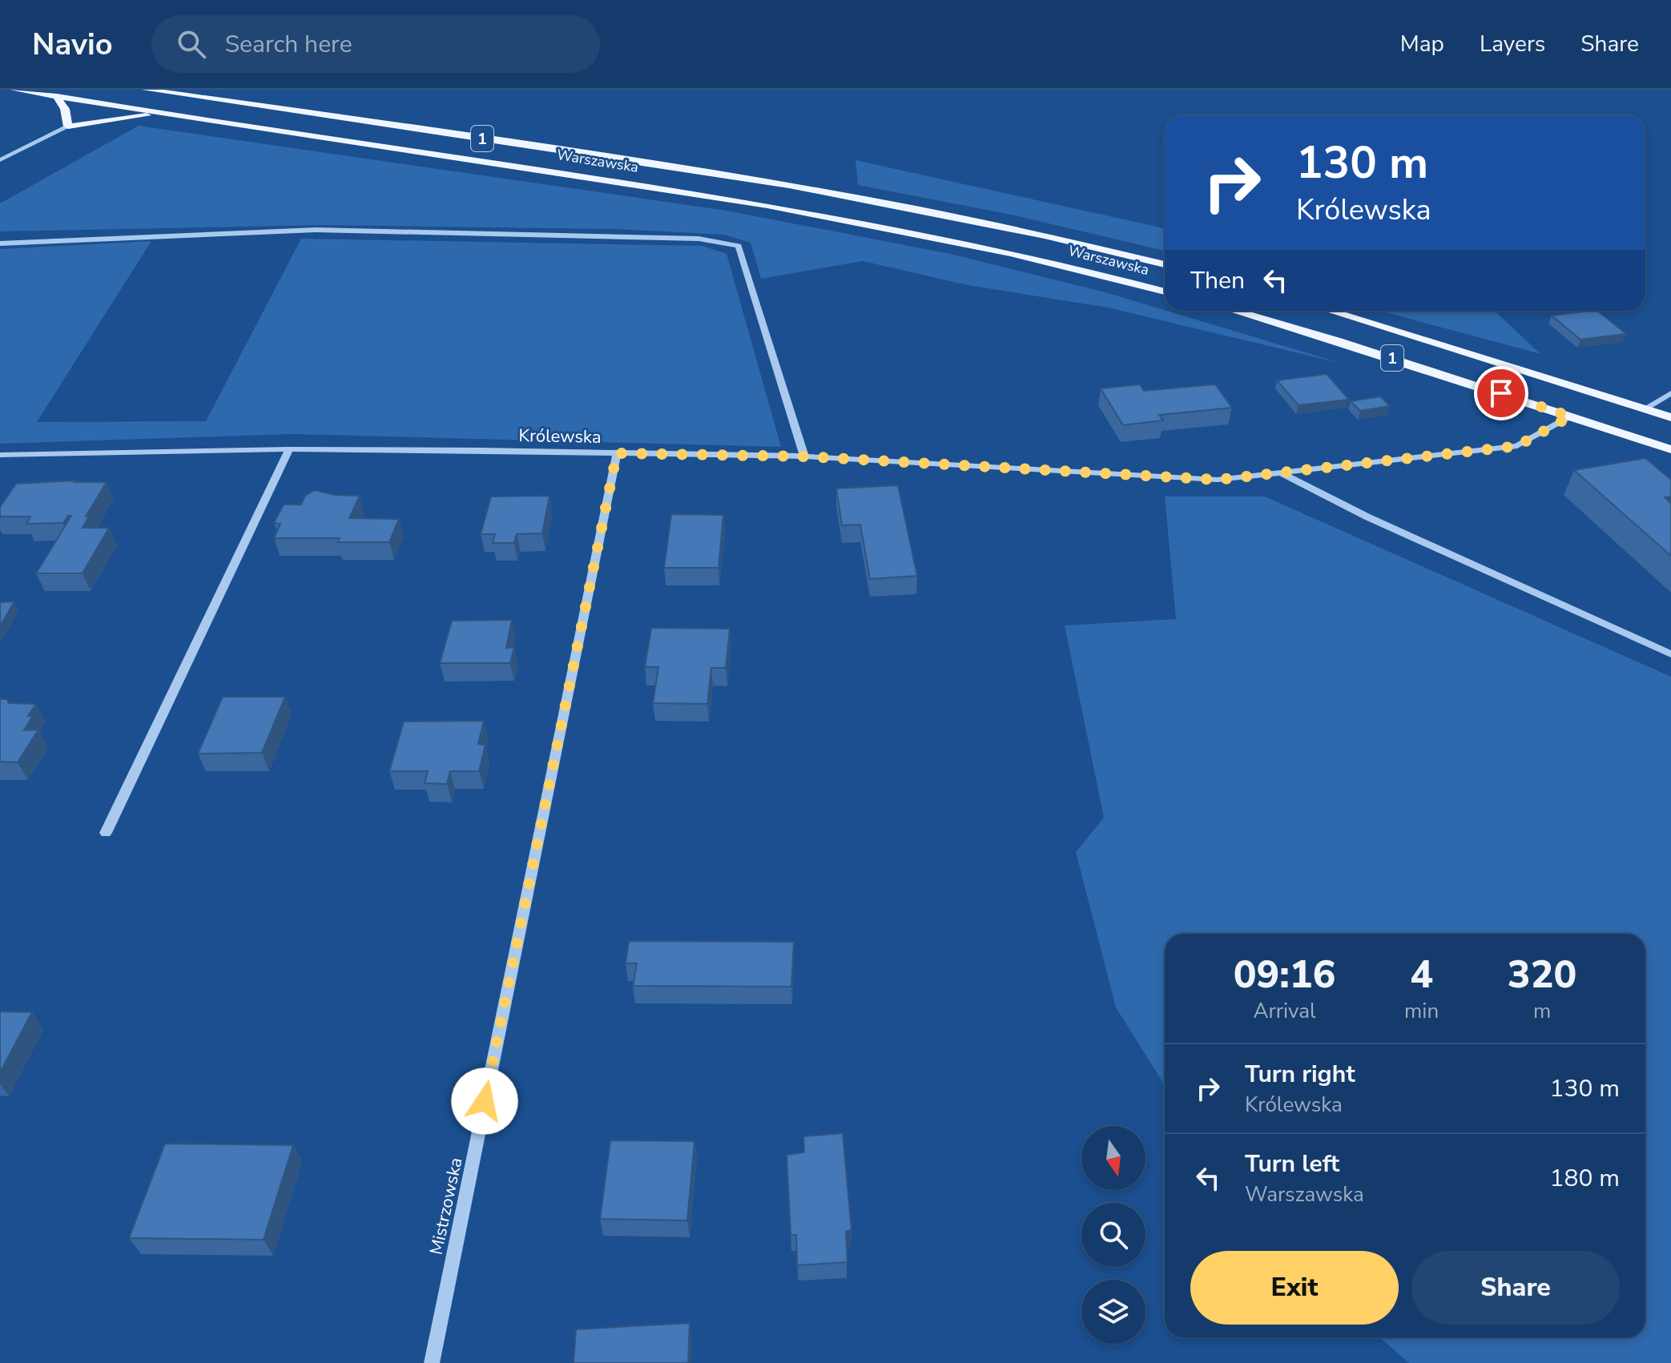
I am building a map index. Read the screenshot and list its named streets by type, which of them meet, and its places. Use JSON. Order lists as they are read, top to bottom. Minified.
{"streets":{"main road":["1","Warszawska"],"street":["Królewska","Mistrzowska"]},"crossings":[["1","Królewska"],["Królewska","Mistrzowska"]],"north":"bottom","page":{"header":"Navio","search":"Search here","nav":["Map","Layers","Share"],"turn":["130 m","Królewska"],"then":"Then","eta":["09:16","Arrival","4","min","320","m"],"list":[{"name":"Turn right","note":"Królewska","value":"130 m"},{"name":"Turn left","note":"Warszawska","value":"180 m"}],"buttons":["Exit","Share"]}}
